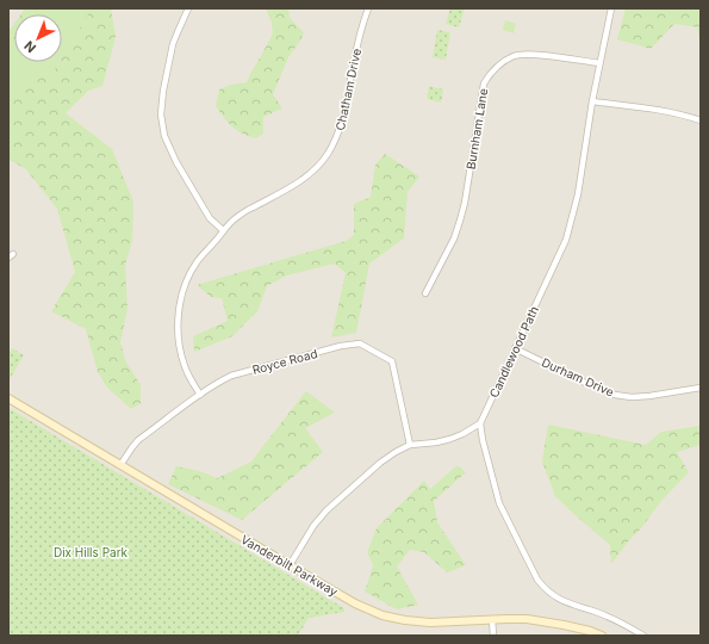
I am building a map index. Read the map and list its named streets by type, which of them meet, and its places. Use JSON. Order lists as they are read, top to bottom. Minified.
{"streets":{"main road":["Vanderbilt Parkway"],"street":["Chatham Drive","Burnham Lane","Candlewood Path","Royce Road","Durham Drive"]},"crossings":[["Chatham Drive","Royce Road"],["Burnham Lane","Candlewood Path"],["Candlewood Path","Durham Drive"],["Royce Road","Vanderbilt Parkway"]],"parks":["Dix Hills Park"],"north":"bottom left"}
